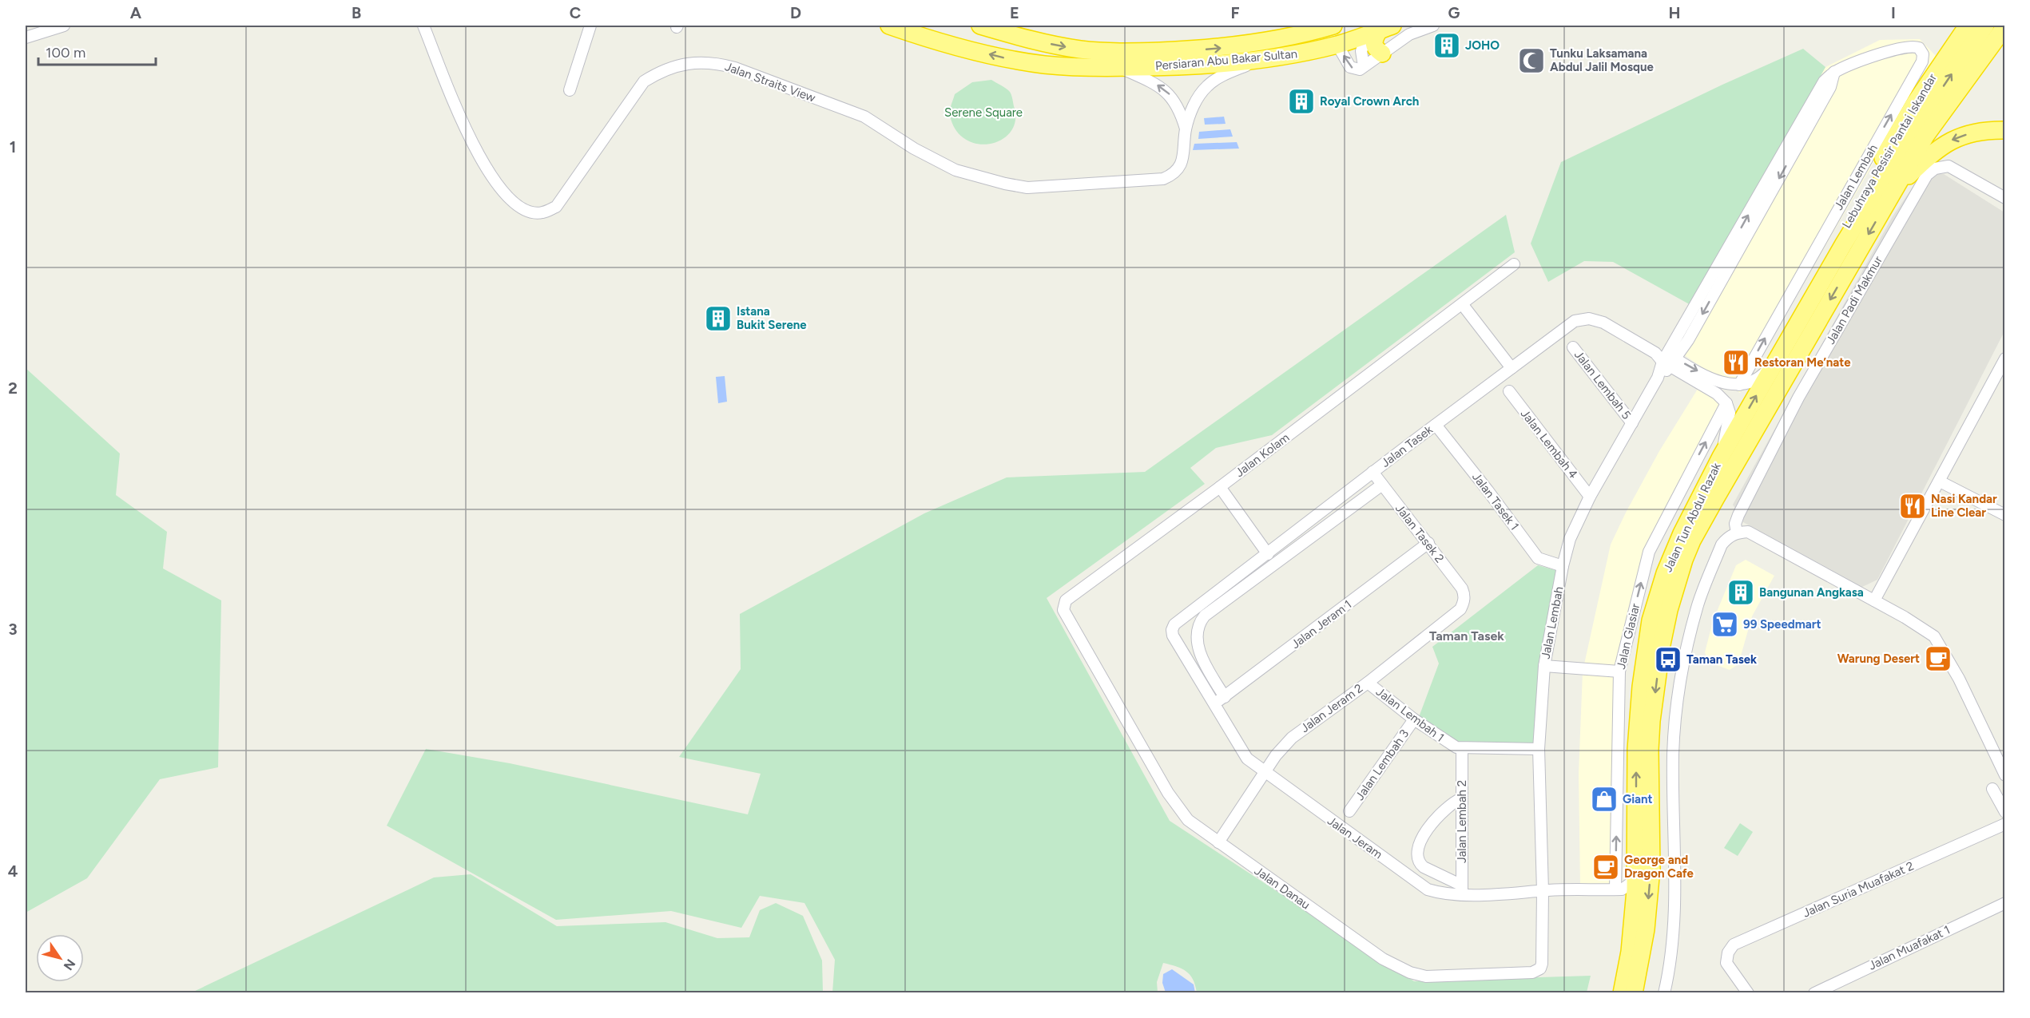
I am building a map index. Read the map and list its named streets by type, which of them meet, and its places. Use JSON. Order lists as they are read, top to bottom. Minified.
{"streets":{"highway":["Persiaran Abu Bakar Sultan","Lebuhraya Pesisir Pantai Iskandar","Jalan Tun Abdul Razak"],"street":["Jalan Straits View","Jalan Lembah","Jalan Padi Makmur","Jalan Lembah 5","Jalan Lembah 4","Jalan Tasek","Jalan Kolam","Jalan Tasek 1","Jalan Tasek 2","Jalan Jeram 1","Jalan Glasiar","Jalan Jeram 2","Jalan Lembah 1","Jalan Lembah 3","Jalan Lembah 2","Jalan Jeram","Jalan Danau","Jalan Suria Muafakat 2","Jalan Muafakat 1"]},"crossings":[["Persiaran Abu Bakar Sultan","Jalan Straits View"],["Lebuhraya Pesisir Pantai Iskandar","Jalan Tun Abdul Razak"],["Jalan Lembah","Jalan Lembah 5"],["Jalan Lembah","Jalan Lembah 4"],["Jalan Lembah","Jalan Tasek"],["Jalan Lembah","Jalan Tasek 1"],["Jalan Lembah","Jalan Lembah 1"],["Jalan Lembah","Jalan Jeram"],["Jalan Lembah","Jalan Danau"],["Jalan Tasek","Jalan Tasek 1"],["Jalan Tasek","Jalan Tasek 2"],["Jalan Tasek","Jalan Jeram 1"],["Jalan Tasek","Jalan Glasiar"],["Jalan Tasek","Jalan Jeram"],["Jalan Kolam","Jalan Danau"],["Jalan Tasek 2","Jalan Jeram 1"],["Jalan Tasek 2","Jalan Jeram 2"],["Jalan Jeram 1","Jalan Jeram"],["Jalan Glasiar","Jalan Jeram"],["Jalan Jeram 2","Jalan Lembah 1"],["Jalan Jeram 2","Jalan Jeram"],["Jalan Jeram 2","Jalan Danau"],["Jalan Lembah 1","Jalan Lembah 3"],["Jalan Lembah 1","Jalan Lembah 2"],["Jalan Lembah 2","Jalan Jeram"],["Jalan Jeram","Jalan Danau"]],"districts":["Taman Tasek"],"parks":["Serene Square"],"places":{"building":["JOHO","Royal Crown Arch","Istana Bukit Serene","Bangunan Angkasa"],"mosque":["Tunku Laksamana Abdul Jalil Mosque"],"restaurant":["Restoran Me’nate","Nasi Kandar Line Clear"],"supermarket":["99 Speedmart"],"cafe":["Warung Desert","George and Dragon Cafe"],"bus stop":["Taman Tasek"],"shop":["Giant"]},"scale_bar":"100 m","north":"bottom right","grid":{"columns":["A","B","C","D","E","F","G","H","I"],"rows":["1","2","3","4"]}}
